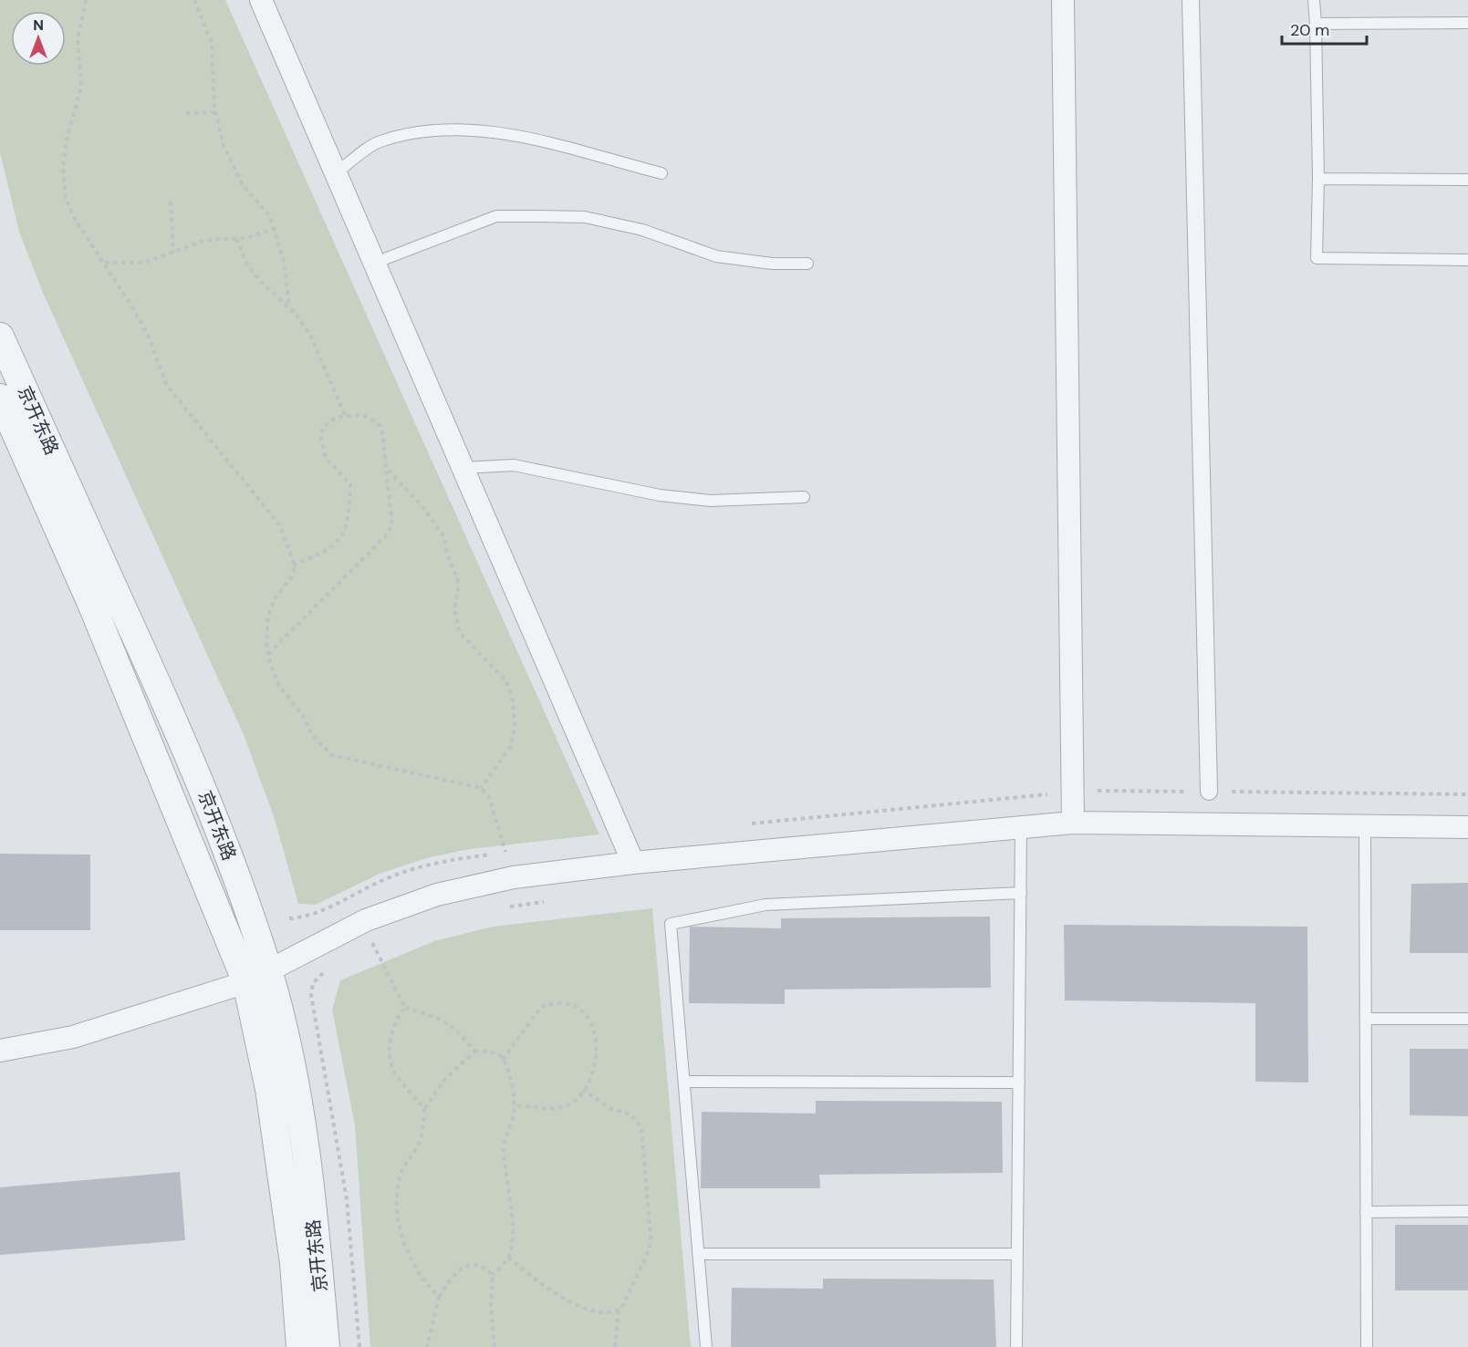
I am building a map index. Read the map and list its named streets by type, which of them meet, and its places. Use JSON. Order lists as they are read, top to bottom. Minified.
{"streets":{"street":["京开东路"]},"scale_bar":"20 m","north":"top"}
